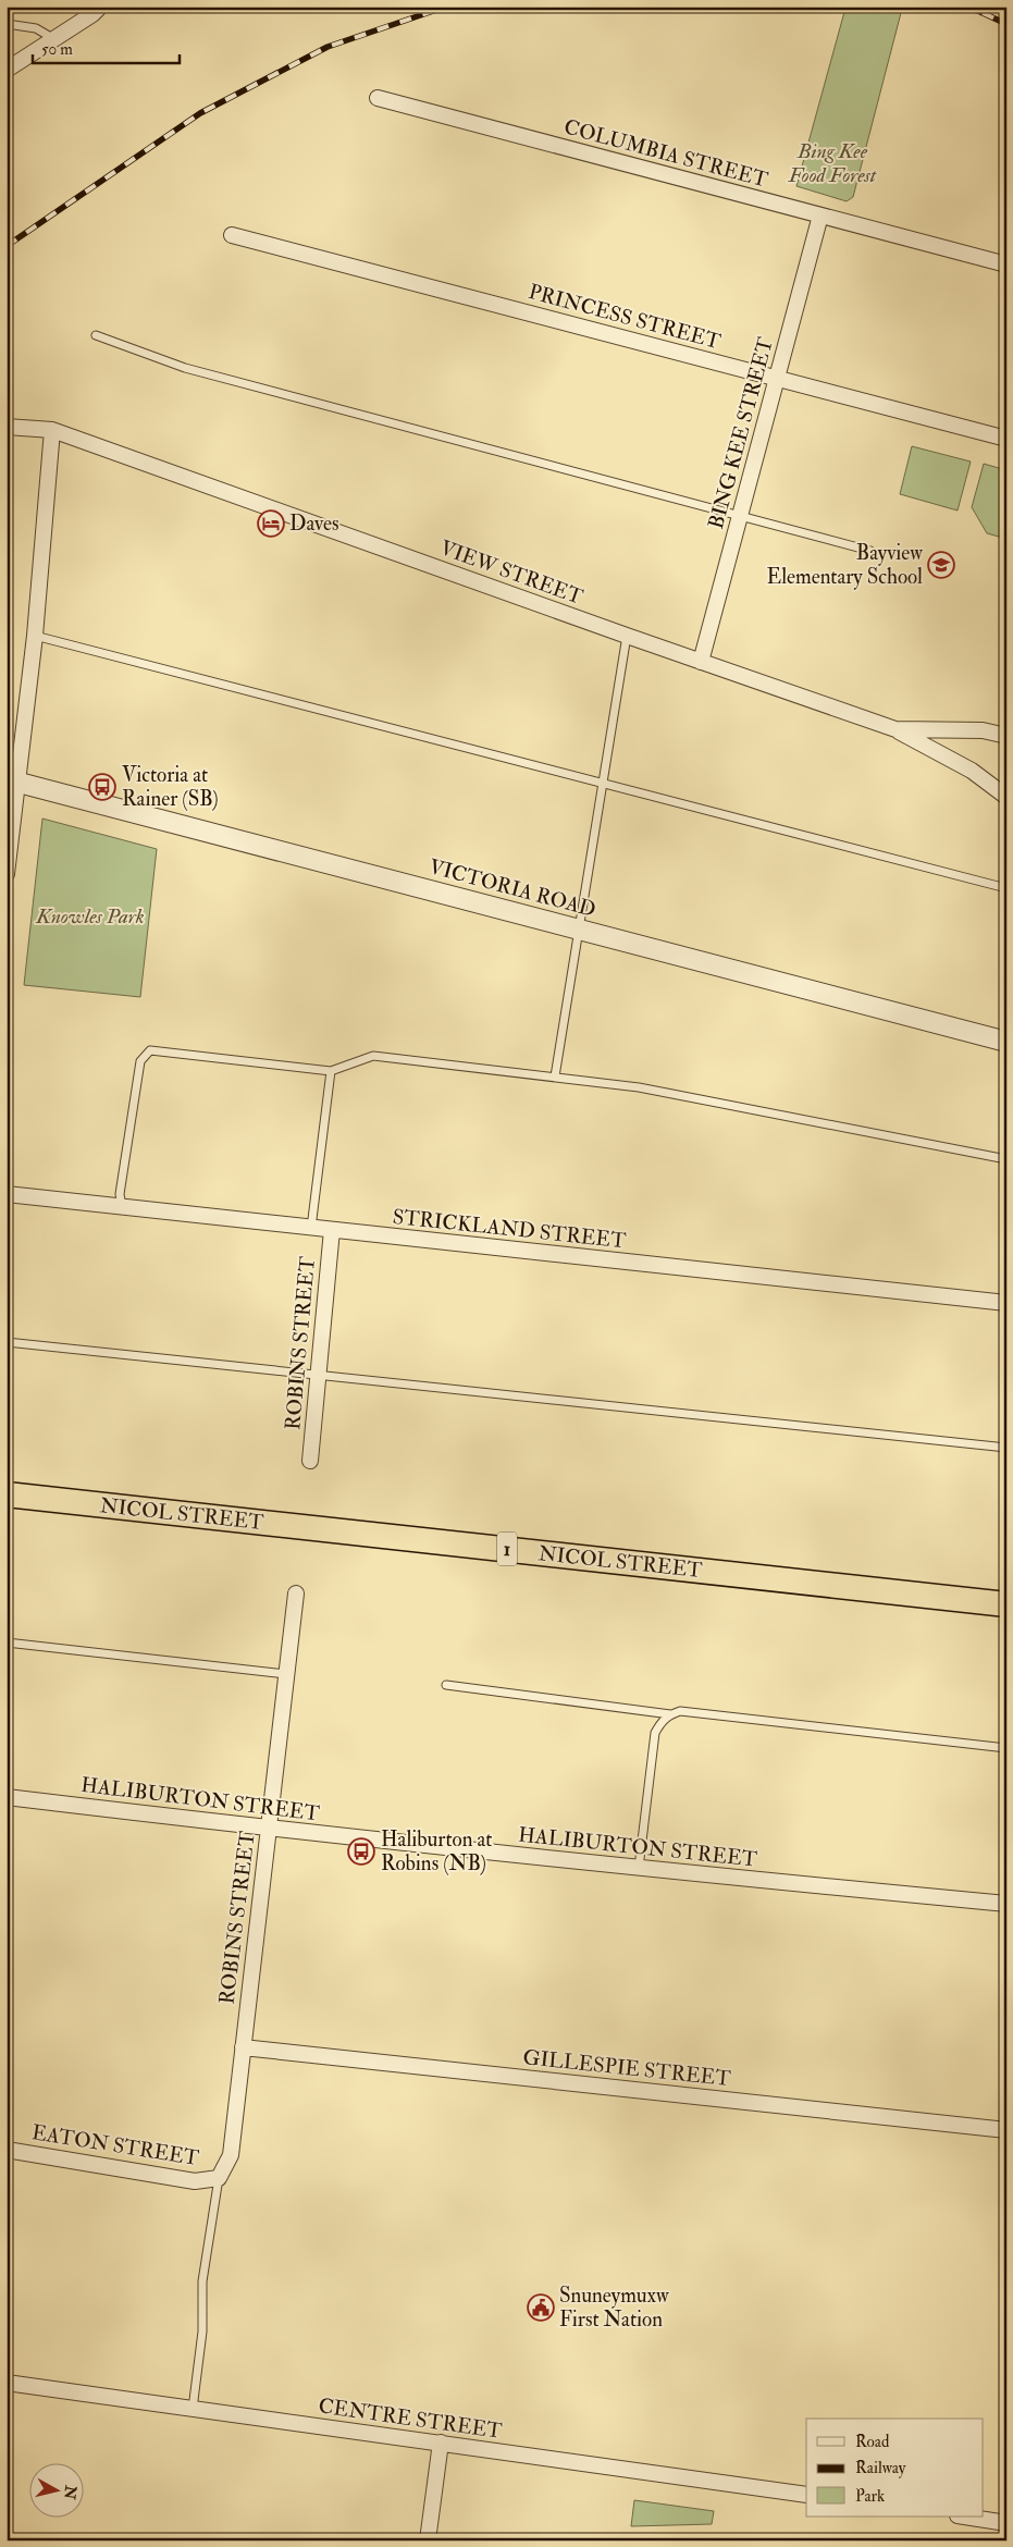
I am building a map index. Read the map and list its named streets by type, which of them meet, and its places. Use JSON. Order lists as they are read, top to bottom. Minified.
{"streets":{"highway":["NICOL STREET","1"],"street":["COLUMBIA STREET","PRINCESS STREET","BING KEE STREET","VIEW STREET","VICTORIA ROAD","STRICKLAND STREET","ROBINS STREET","HALIBURTON STREET","GILLESPIE STREET","EATON STREET","CENTRE STREET"]},"crossings":[["COLUMBIA STREET","BING KEE STREET"],["PRINCESS STREET","BING KEE STREET"],["BING KEE STREET","VIEW STREET"],["STRICKLAND STREET","ROBINS STREET"],["ROBINS STREET","HALIBURTON STREET"],["ROBINS STREET","GILLESPIE STREET"],["ROBINS STREET","EATON STREET"]],"parks":["Bing Kee Food Forest","Knowles Park"],"places":{"hotel":["Daves"],"school or university":["Bayview Elementary School"],"bus stop":["Victoria at Rainer (SB)","Haliburton at Robins (NB)"],"public building":["Snuneymuxw First Nation"]},"legend":["Road","Railway","Park"],"scale_bar":"50 m","north":"right"}
